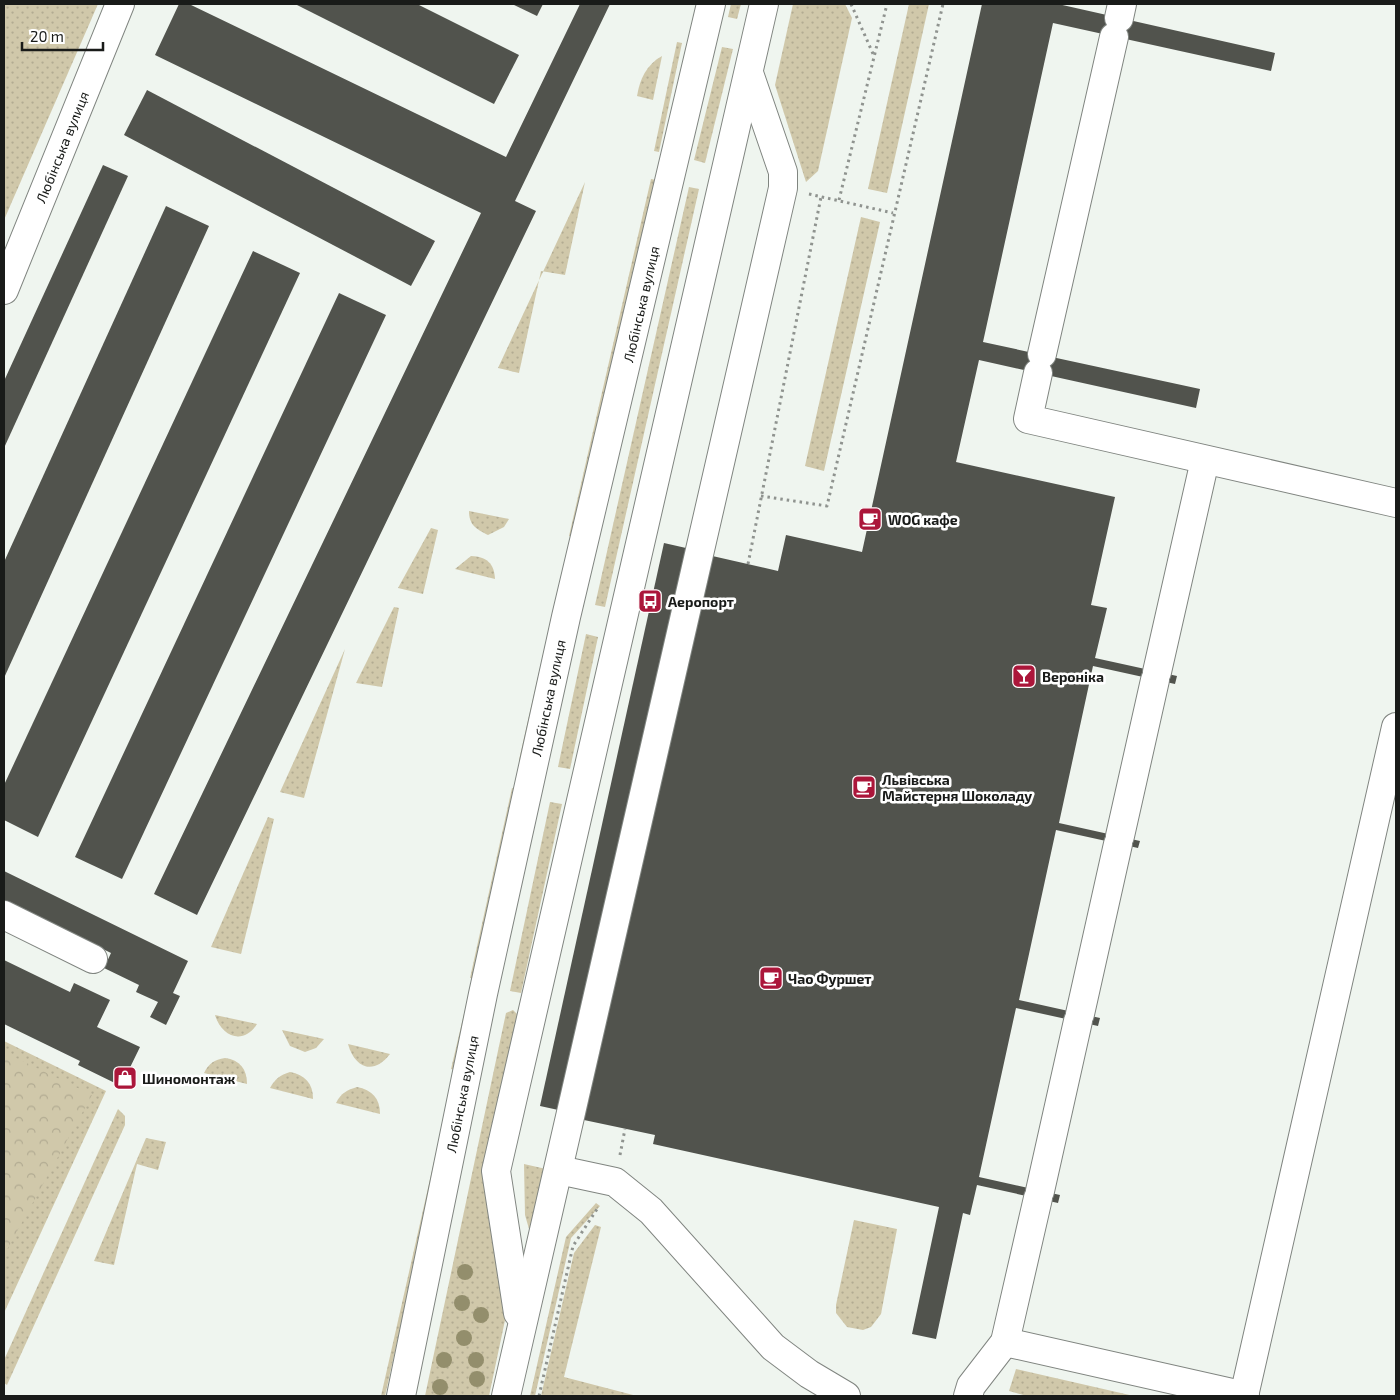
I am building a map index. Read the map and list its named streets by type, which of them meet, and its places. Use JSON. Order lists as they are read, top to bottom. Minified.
{"streets":{"street":["Любінська вулиця"]},"places":{"cafe":["WOG кафе","Львівська Майстерня Шоколаду","Чао Фуршет"],"bus stop":["Аеропорт"],"bar":["Вероніка"],"shop":["Шиномонтаж"]},"scale_bar":"20 m"}
